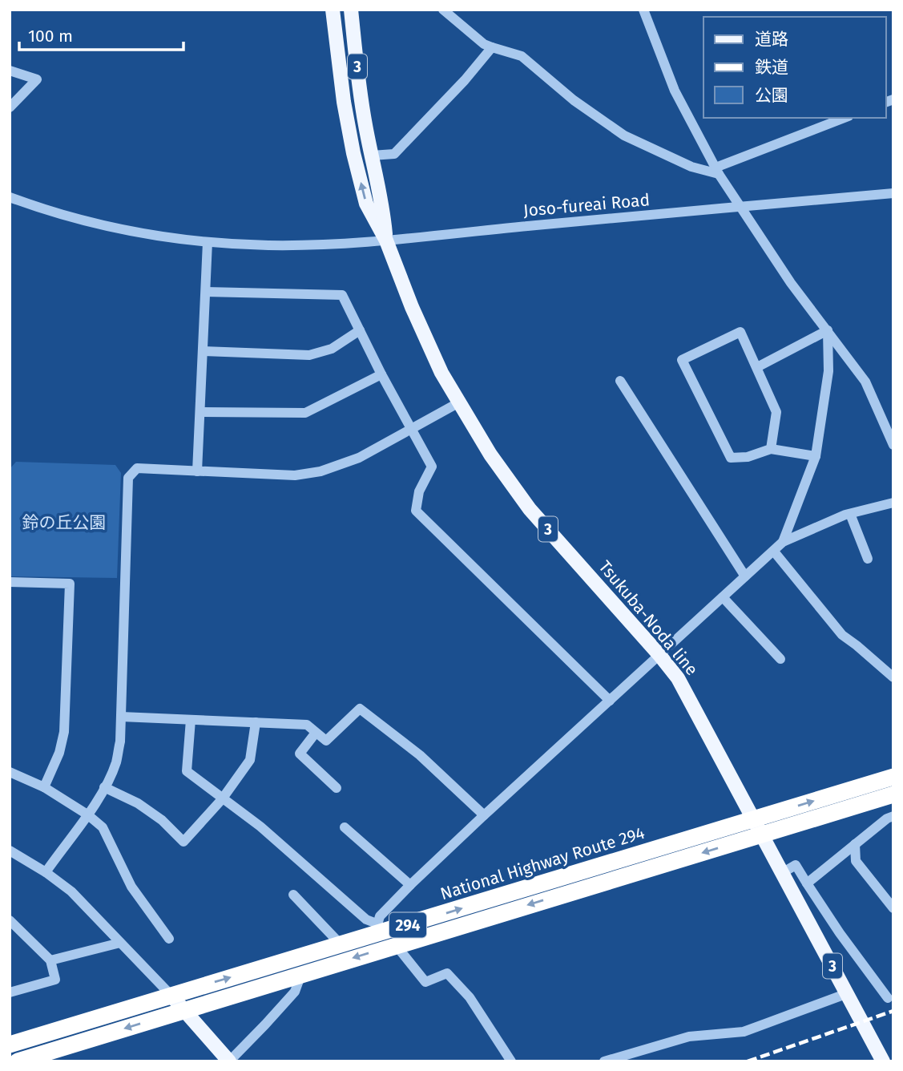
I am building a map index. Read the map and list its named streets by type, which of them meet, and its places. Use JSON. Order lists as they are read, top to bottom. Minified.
{"streets":{"highway":["National Highway Route 294","294"],"main road":["3","Tsukuba-Noda line"],"street":["Joso-fureai Road"]},"crossings":[["Joso-fureai Road","Tsukuba-Noda line"],["Tsukuba-Noda line","National Highway Route 294"]],"parks":["鈴の丘公園"],"legend":["道路","鉄道","公園"],"scale_bar":"100 m"}
